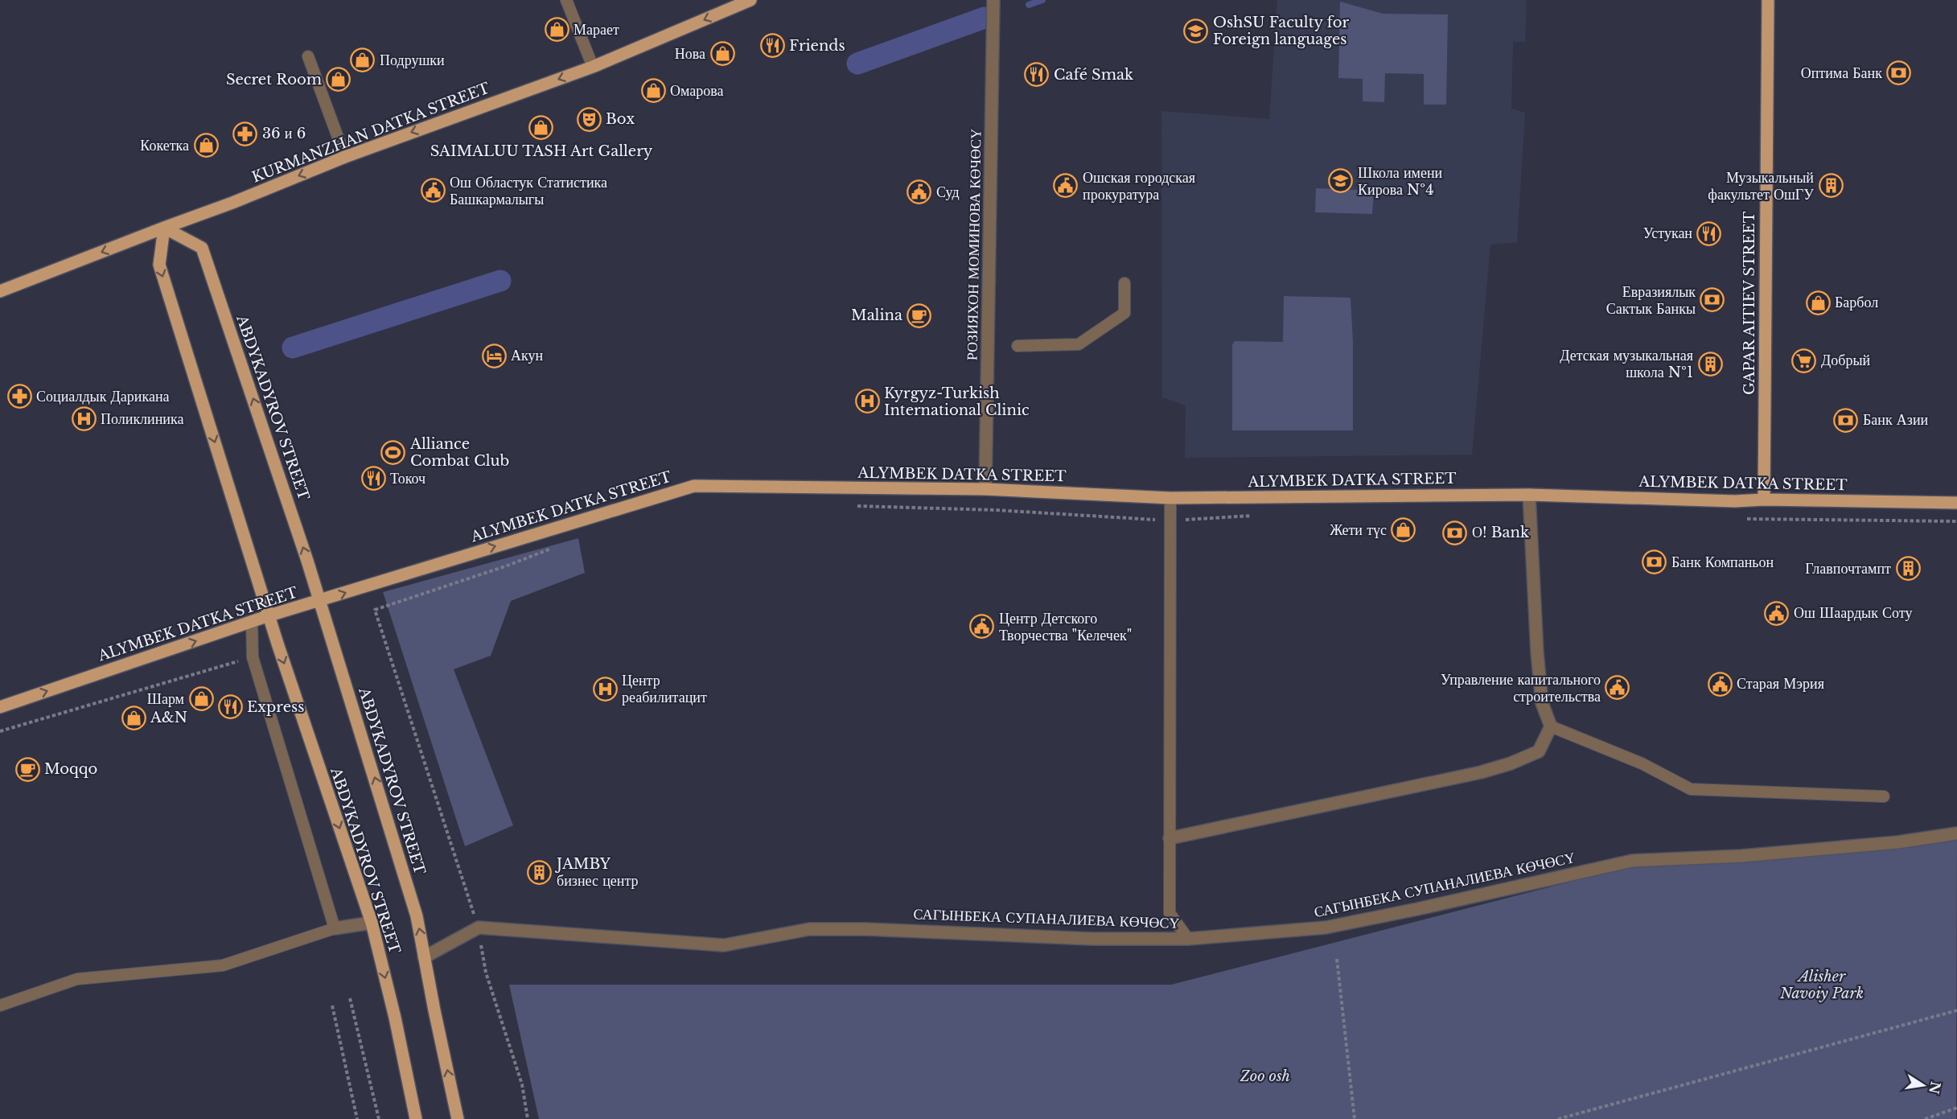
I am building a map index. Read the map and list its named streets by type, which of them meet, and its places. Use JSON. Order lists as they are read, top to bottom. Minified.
{"streets":{"main road":["KURMANZHAN DATKA STREET","GAPAR AITIEV STREET","ABDYKADYROV STREET","ALYMBEK DATKA STREET"],"street":["РОЗИЯХОН МОМИНОВА КӨЧӨСҮ","САГЫНБЕКА СУПАНАЛИЕВА КӨЧӨСҮ"]},"crossings":[["KURMANZHAN DATKA STREET","ABDYKADYROV STREET"],["РОЗИЯХОН МОМИНОВА КӨЧӨСҮ","ALYMBEK DATKA STREET"],["GAPAR AITIEV STREET","ALYMBEK DATKA STREET"],["ABDYKADYROV STREET","ALYMBEK DATKA STREET"]],"one_way":["KURMANZHAN DATKA STREET","ALYMBEK DATKA STREET"],"parks":["Alisher Navoiy Park","Zoo osh"],"places":{"shop":["Марает","Нова","Подрушки","Secret Room","Омарова","SAIMALUU TASH Art Gallery","Кокетка","Барбол","Жети түс","Шарм","A&N"],"school or university":["OshSU Faculty for Foreign languages","Школа имени Кирова №4"],"restaurant":["Friends","Café Smak","Устукан","Токоч","Express"],"bank":["Оптима Банк","Евразиялык Сактык Банкы","Банк Азии","О! Bank","Банк Компаньон"],"theatre":["Box"],"pharmacy":["36 и 6","Социалдык Дарикана"],"public building":["Ошская городская прокуратура","Ош Областук Статистика Башкармалыгы","Суд","Ош Шаардык Соту","Центр Детского Творчества \"Келечек\"","Старая Мэрия","Управление капитального строительства"],"building":["Музыкальный факультет ОшГУ","Детская музыкальная школа №1","Главпочтампт","JAMBY бизнес центр"],"cafe":["Malina","Moqqo"],"hotel":["Акун"],"supermarket":["Добрый"],"hospital":["Kyrgyz-Turkish International Clinic","Поликлиника","Центр реабилитацит"],"sports":["Alliance Combat Club"]},"north":"right"}
